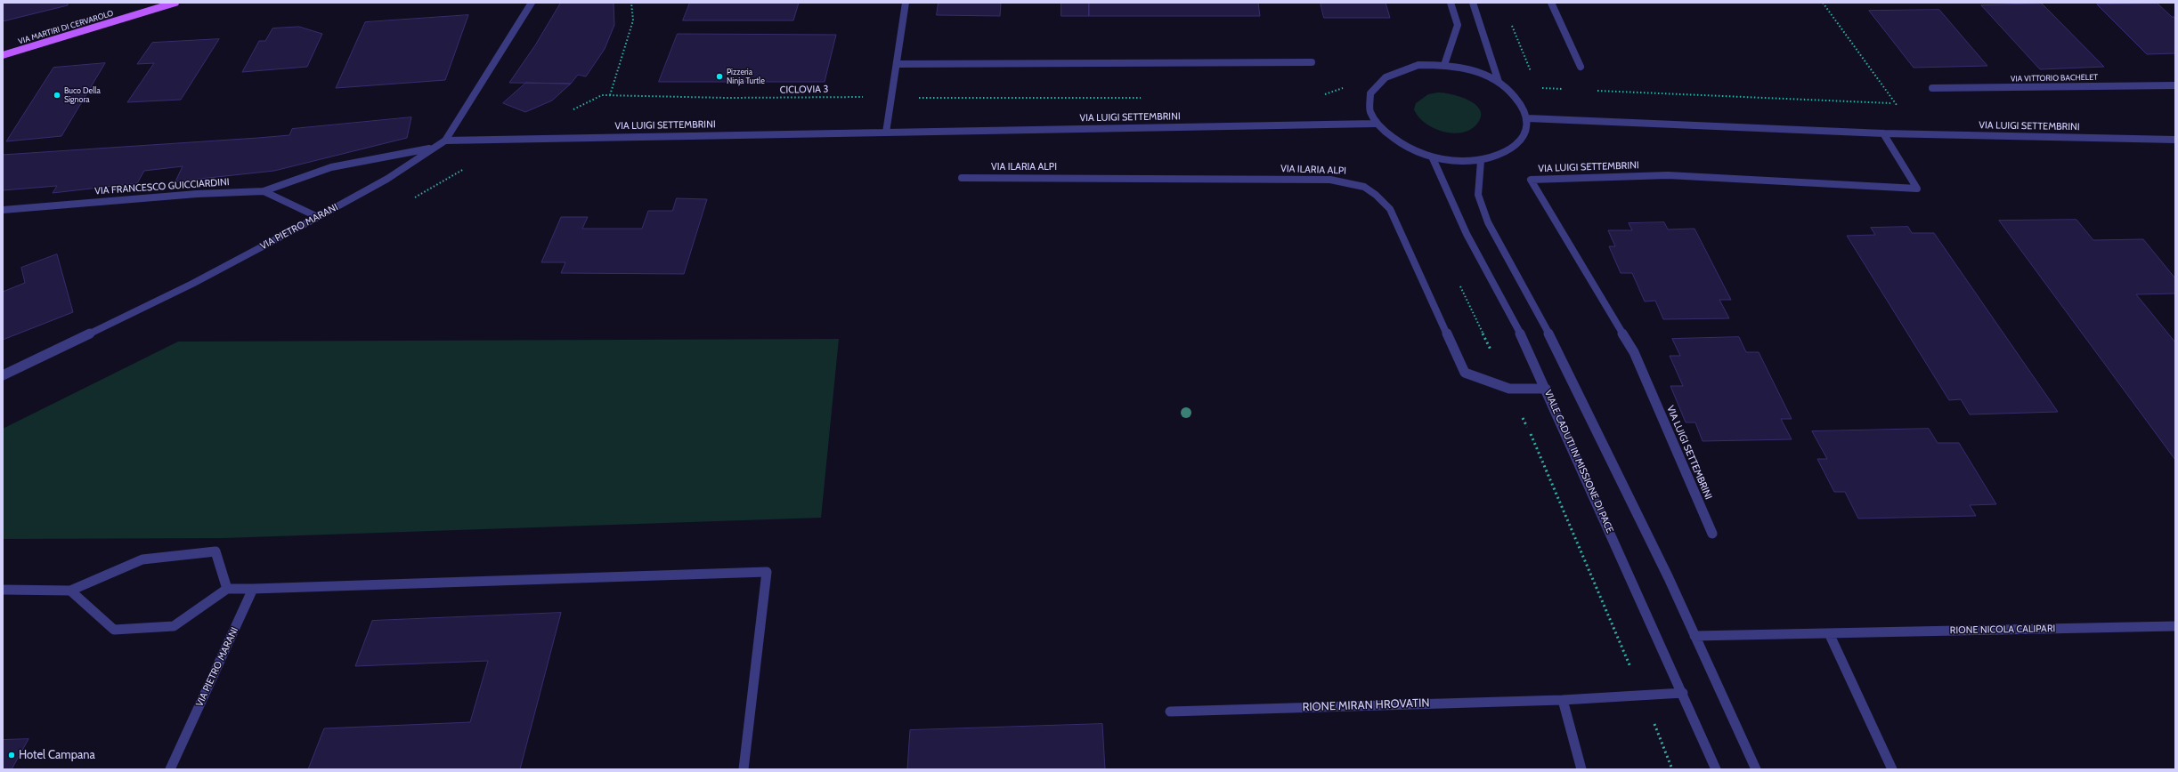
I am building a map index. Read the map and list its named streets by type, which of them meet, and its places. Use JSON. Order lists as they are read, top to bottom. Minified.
{"streets":{"main road":["VIA MARTIRI DI CERVAROLO"],"street":["VIA VITTORIO BACHELET","VIA LUIGI SETTEMBRINI","VIA ILARIA ALPI","VIA FRANCESCO GUICCIARDINI","VIA PIETRO MARANI","VIALE CADUTI IN MISSIONE DI PACE","RIONE NICOLA CALIPARI","RIONE MIRAN HROVATIN"],"path":["CICLOVIA 3"]},"crossings":[["VIA LUIGI SETTEMBRINI","VIA PIETRO MARANI"],["VIA ILARIA ALPI","VIALE CADUTI IN MISSIONE DI PACE"],["VIA FRANCESCO GUICCIARDINI","VIA PIETRO MARANI"],["VIALE CADUTI IN MISSIONE DI PACE","RIONE MIRAN HROVATIN"]],"places":["Pizzeria Ninja Turtle","Buco Della Signora","Hotel Campana"]}
